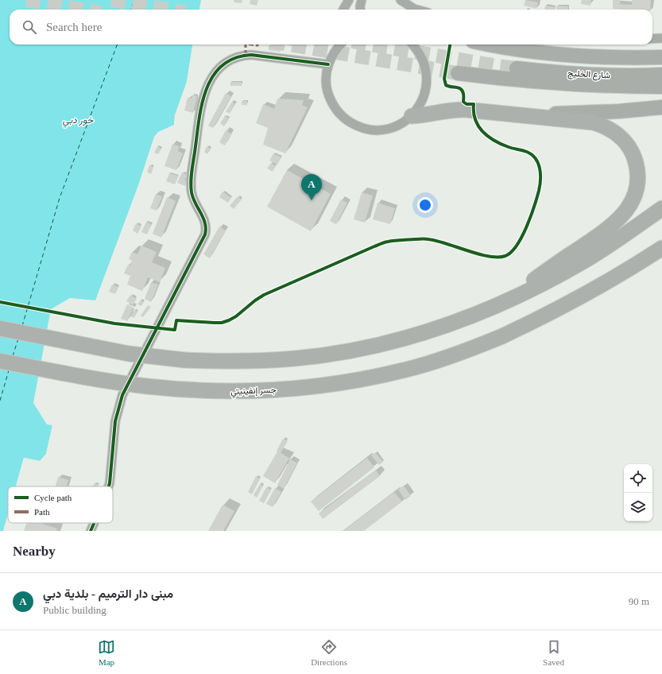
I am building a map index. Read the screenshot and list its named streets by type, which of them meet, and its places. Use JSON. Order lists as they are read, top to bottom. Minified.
{"streets":{"highway":["جسر إنفينيتي"],"main road":["شارع الخليج"]},"water":["خور دبي"],"legend":["Cycle path","Path"],"page":{"search":"Search here","pins":"A","heading":"Nearby","list":[{"mark":"A","name":"مبنى دار الترميم - بلدية دبي","note":"Public building","value":"90 m"}],"nav":["Map","Directions","Saved"]}}
